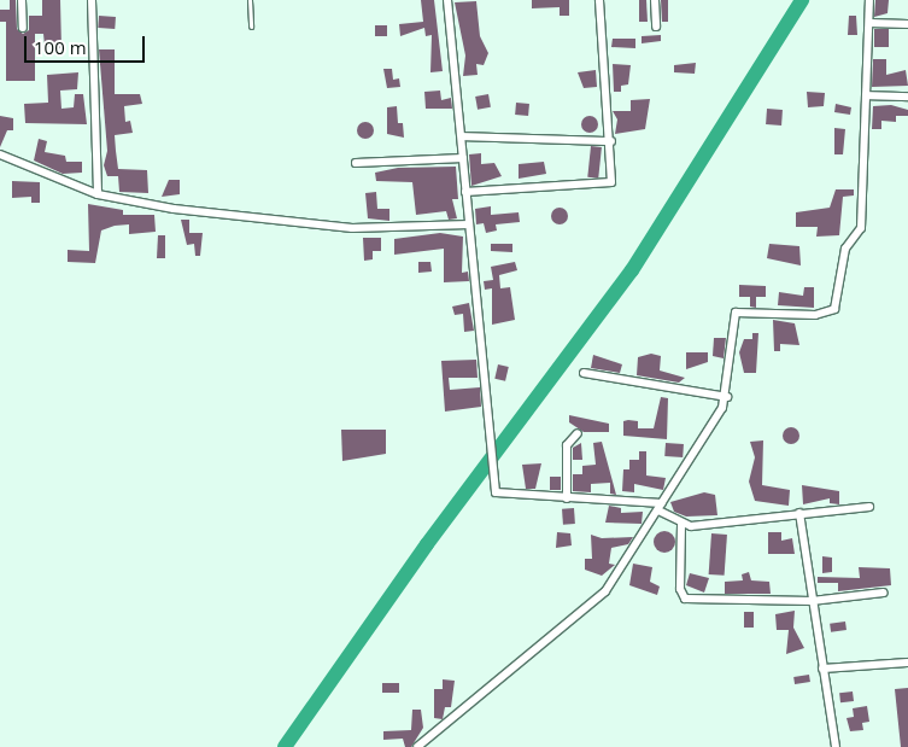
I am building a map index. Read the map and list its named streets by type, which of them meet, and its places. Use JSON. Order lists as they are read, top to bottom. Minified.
{"scale_bar":"100 m"}
